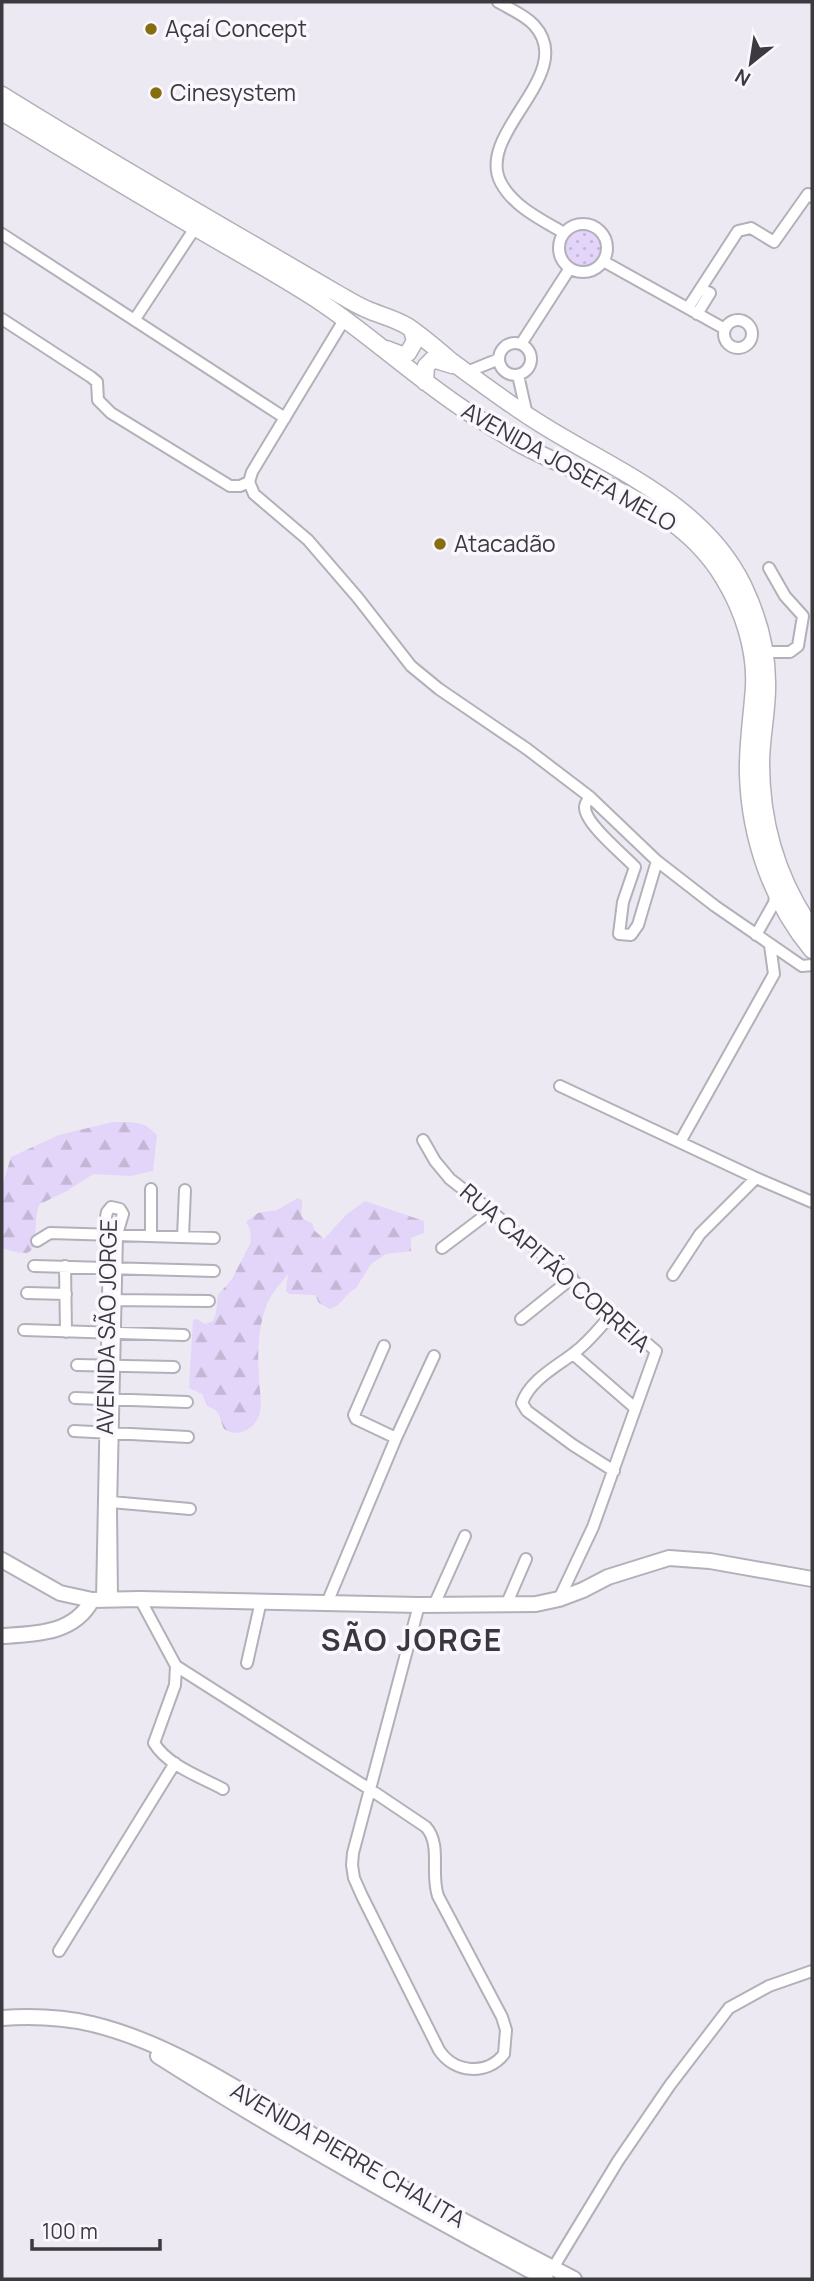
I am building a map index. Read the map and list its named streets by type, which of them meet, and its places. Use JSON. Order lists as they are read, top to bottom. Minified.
{"streets":{"main road":["AVENIDA JOSEFA MELO"],"street":["RUA CAPITÃO CORREIA","AVENIDA SÃO JORGE","AVENIDA PIERRE CHALITA"]},"districts":["SÃO JORGE"],"places":["Açaí Concept","Cinesystem","Atacadão"],"scale_bar":"100 m","north":"bottom left"}
